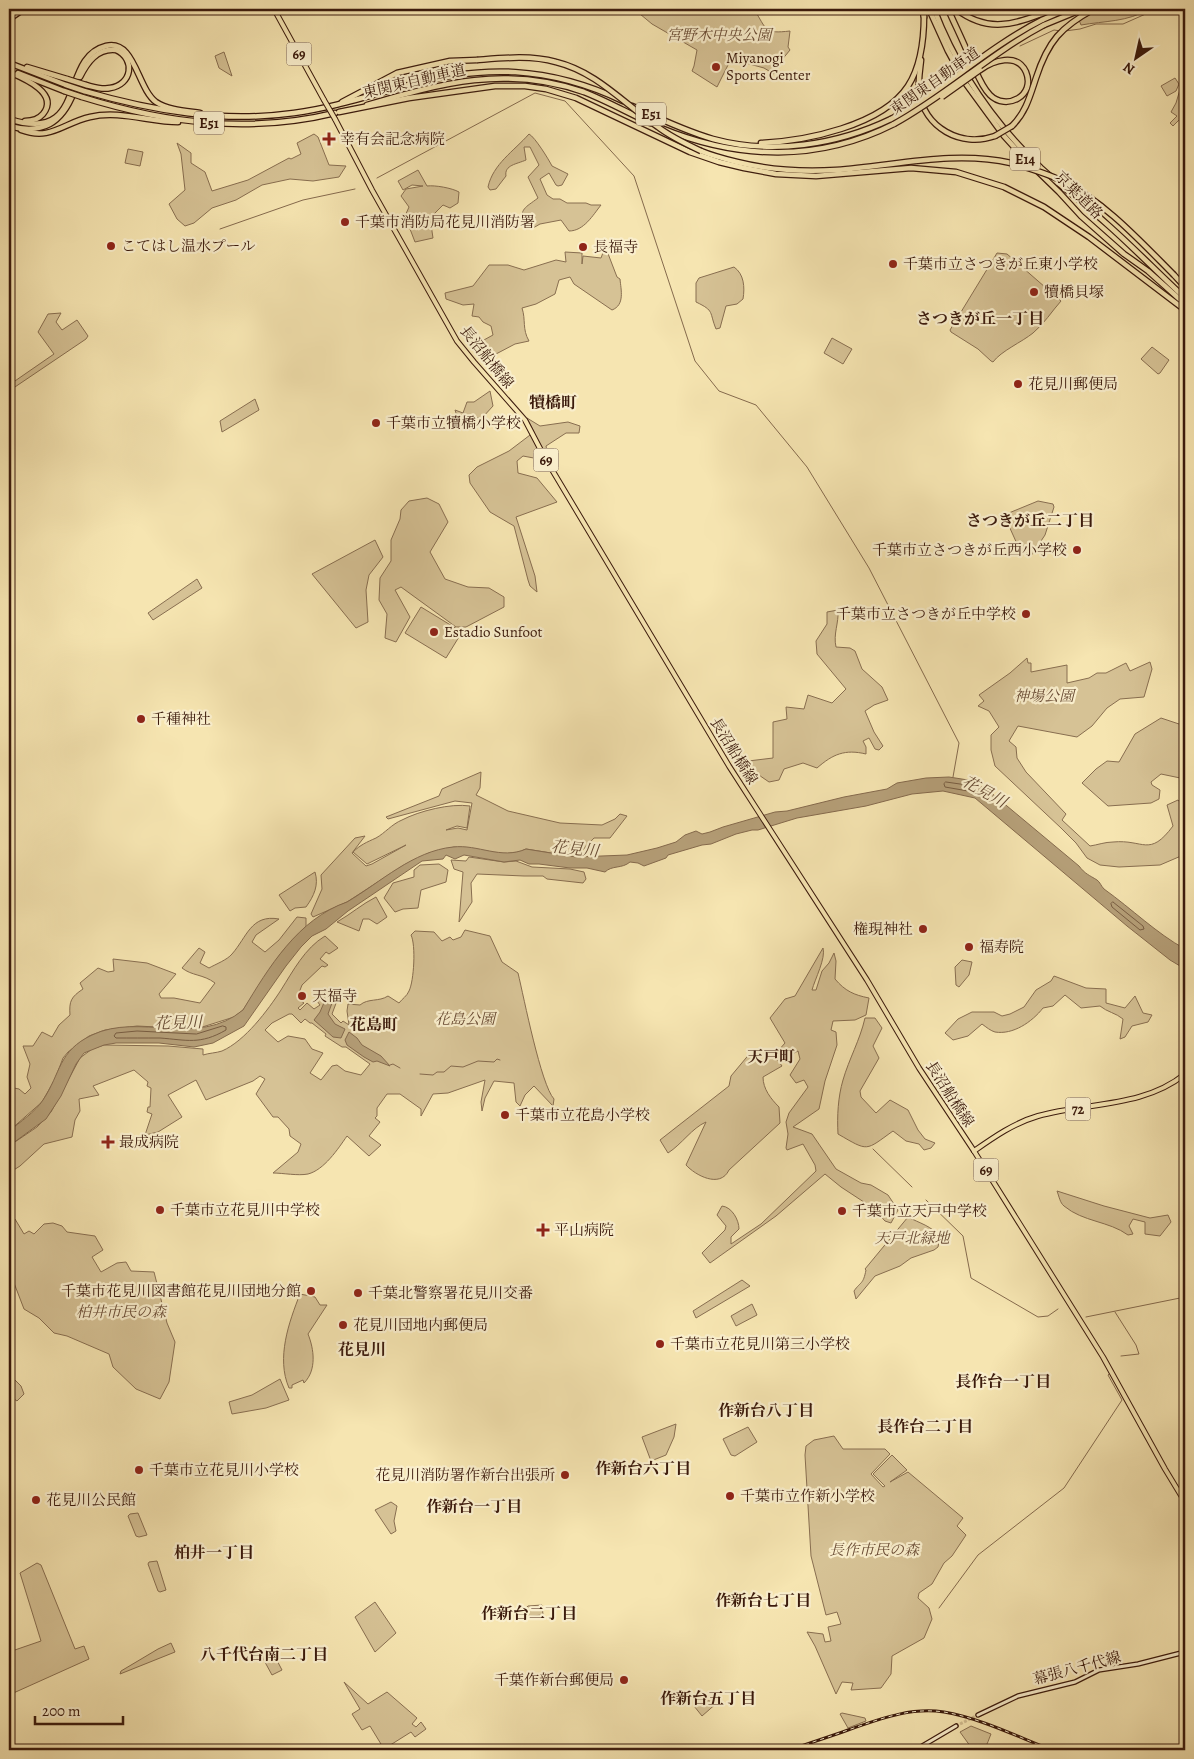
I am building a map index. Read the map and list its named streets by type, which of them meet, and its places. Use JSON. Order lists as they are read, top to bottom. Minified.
{"streets":{"highway":["東関東自動車道","E51","E14","京葉道路"],"main road":["69","長沼船橋線","72","幕張八千代線"]},"crossings":[["長沼船橋線","72"]],"districts":["さつきが丘一丁目","犢橋町","さつきが丘二丁目","花島町","天戸町","花見川","長作台一丁目","作新台八丁目","長作台二丁目","作新台六丁目","作新台一丁目","柏井一丁目","作新台七丁目","作新台二丁目","八千代台南二丁目","作新台五丁目"],"water":["花見川"],"parks":["宮野木中央公園","神場公園","花島公園","天戸北緑地","柏井市民の森","長作市民の森"],"places":{"other":["Miyanogi Sports Center","千葉市消防局花見川消防署","こてはし温水プール","長福寺","千葉市立さつきが丘東小学校","犢橋貝塚","花見川郵便局","千葉市立犢橋小学校","千葉市立さつきが丘西小学校","千葉市立さつきが丘中学校","Estadio Sunfoot","千種神社","権現神社","福寿院","天福寺","千葉市立花島小学校","千葉市立花見川中学校","千葉市立天戸中学校","千葉市花見川図書館花見川団地分館","千葉北警察署花見川交番","花見川団地内郵便局","千葉市立花見川第三小学校","千葉市立花見川小学校","花見川消防署作新台出張所","千葉市立作新小学校","花見川公民館","千葉作新台郵便局"],"health":["幸有会記念病院","最成病院","平山病院"]},"scale_bar":"200 m","north":"bottom left"}
